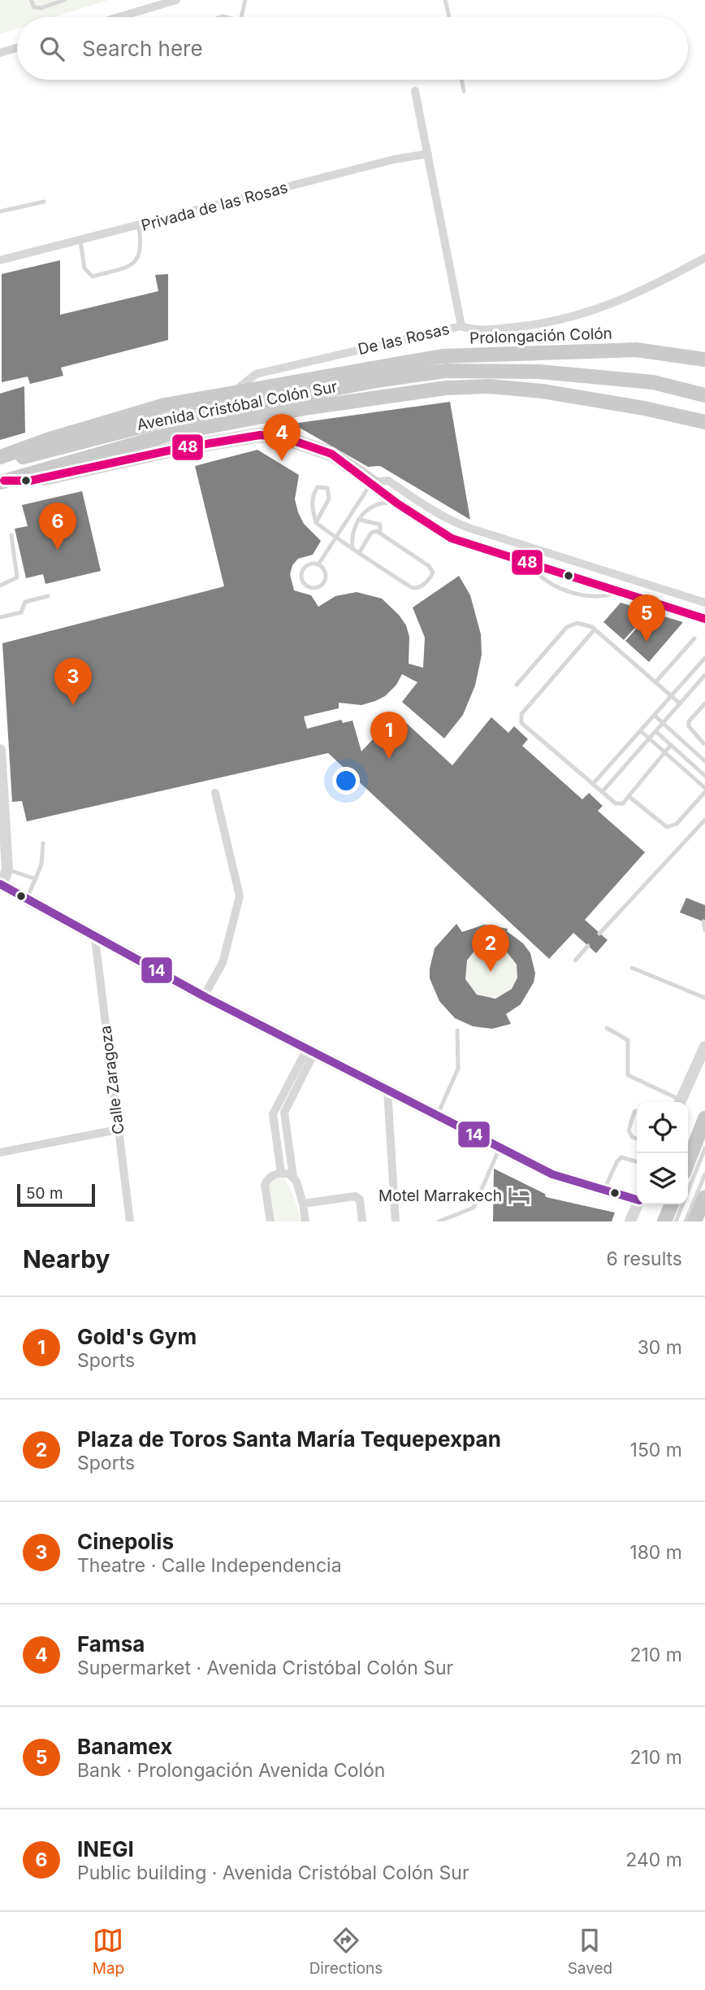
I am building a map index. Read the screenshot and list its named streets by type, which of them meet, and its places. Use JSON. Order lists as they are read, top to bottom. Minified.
{"streets":{"main road":["Prolongación Colón","Avenida Cristóbal Colón Sur"],"street":["Privada de las Rosas","De las Rosas","Calle Zaragoza"]},"crossings":[["Prolongación Colón","Avenida Cristóbal Colón Sur"],["De las Rosas","Avenida Cristóbal Colón Sur"]],"places":{"hotel":["Motel Marrakech"]},"lines":["transit line 48","transit line 14"],"scale_bar":"50 m","page":{"search":"Search here","pins":["4","6","5","3","1","2"],"scale":"50 m","heading":["Nearby","6 results"],"list":[{"mark":"1","name":"Gold's Gym","note":"Sports","value":"30 m"},{"mark":"2","name":"Plaza de Toros Santa María Tequepexpan","note":"Sports","value":"150 m"},{"mark":"3","name":"Cinepolis","note":"Theatre · Calle Independencia","value":"180 m"},{"mark":"4","name":"Famsa","note":"Supermarket · Avenida Cristóbal Colón Sur","value":"210 m"},{"mark":"5","name":"Banamex","note":"Bank · Prolongación Avenida Colón","value":"210 m"},{"mark":"6","name":"INEGI","note":"Public building · Avenida Cristóbal Colón Sur","value":"240 m"}],"nav":["Map","Directions","Saved"]}}
